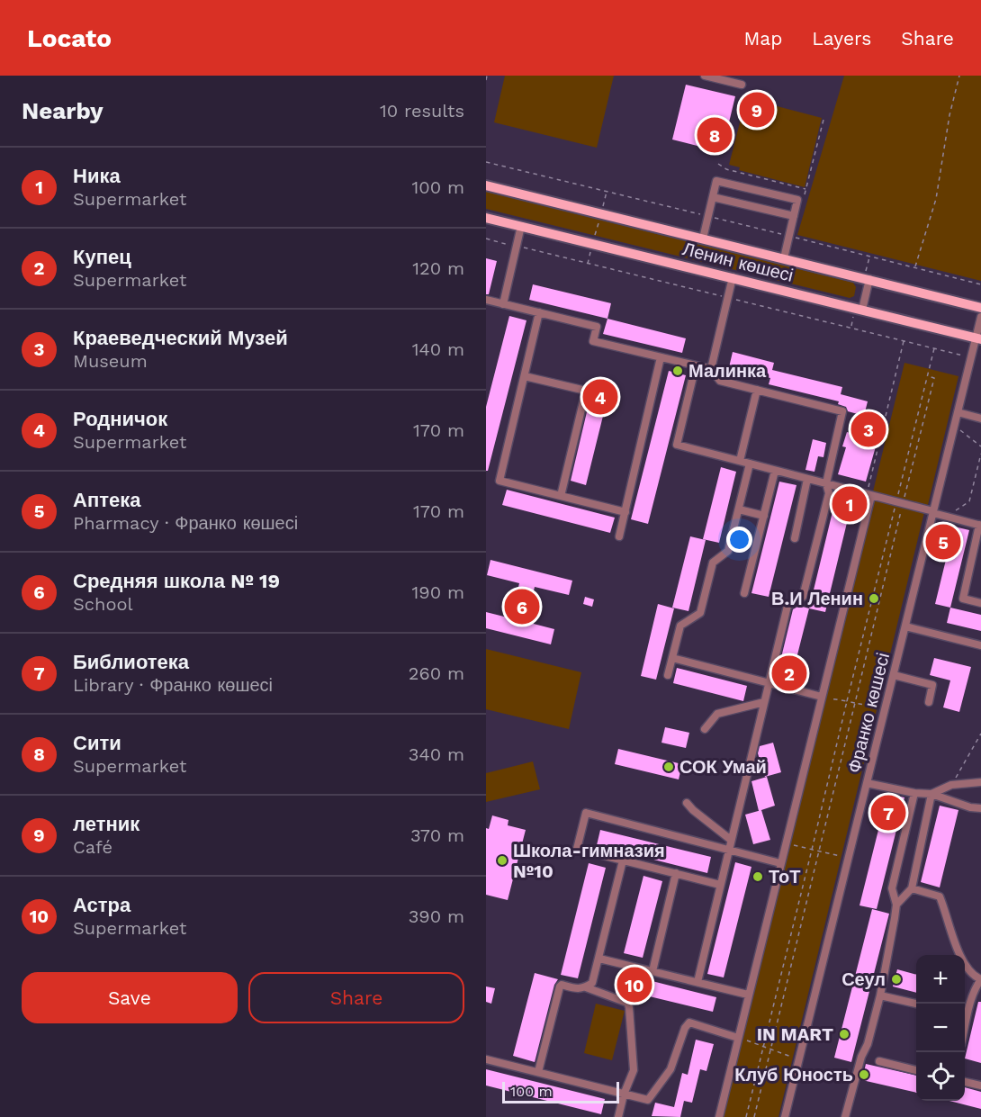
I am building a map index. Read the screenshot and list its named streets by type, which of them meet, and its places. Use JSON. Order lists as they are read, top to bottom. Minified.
{"streets":{"main road":["Ленин көшесі"],"street":["Франко көшесі"]},"crossings":[["Ленин көшесі","Франко көшесі"]],"places":["Малинка","В.И Ленин","СОК Умай","Школа-гимназия №10","ТоТ","Сеул","IN MART","Клуб Юность"],"scale_bar":"100 m","page":{"header":"Locato","nav":["Map","Layers","Share"],"heading":["Nearby","10 results"],"pins":["9","8","4","3","1","5","6","2","7","10"],"list":[{"mark":"1","name":"Ника","note":"Supermarket","value":"100 m"},{"mark":"2","name":"Купец","note":"Supermarket","value":"120 m"},{"mark":"3","name":"Краеведческий Музей","note":"Museum","value":"140 m"},{"mark":"4","name":"Родничок","note":"Supermarket","value":"170 m"},{"mark":"5","name":"Аптека","note":"Pharmacy · Франко көшесі","value":"170 m"},{"mark":"6","name":"Средняя школа № 19","note":"School","value":"190 m"},{"mark":"7","name":"Библиотека","note":"Library · Франко көшесі","value":"260 m"},{"mark":"8","name":"Сити","note":"Supermarket","value":"340 m"},{"mark":"9","name":"летник","note":"Café","value":"370 m"},{"mark":"10","name":"Астра","note":"Supermarket","value":"390 m"}],"map_buttons":["+","−"],"buttons":["Save","Share"],"scale":"100 m"}}
